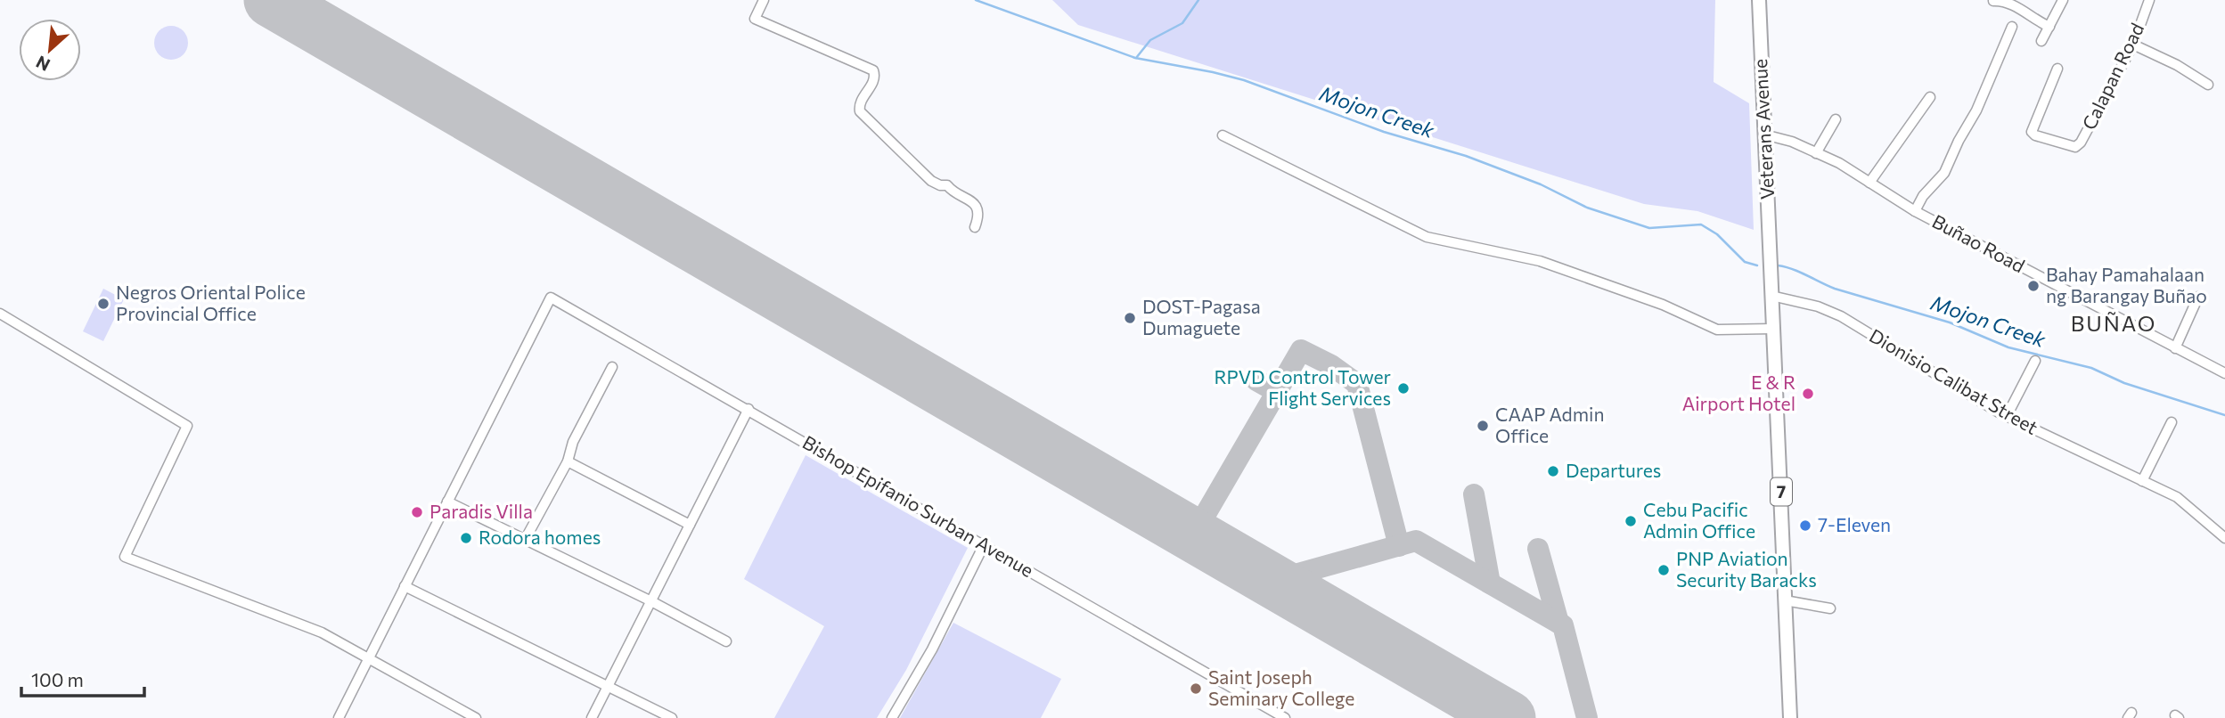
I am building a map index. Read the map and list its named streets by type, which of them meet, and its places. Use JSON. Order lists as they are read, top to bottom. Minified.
{"streets":{"highway":["Veterans Avenue","7"],"street":["Calapan Road","Buñao Road","Dionisio Calibat Street","Bishop Epifanio Surban Avenue"]},"crossings":[["Veterans Avenue","Buñao Road"],["Veterans Avenue","Dionisio Calibat Street"],["Veterans Avenue","7"],["Dionisio Calibat Street","7"]],"districts":["BUÑAO"],"water":["Mojon Creek"],"places":["Bahay Pamahalaan ng Barangay Buñao","Negros Oriental Police Provincial Office","DOST-Pagasa Dumaguete","RPVD Control Tower Flight Services","E & R Airport Hotel","CAAP Admin Office","Departures","Paradis Villa","Cebu Pacific Admin Office","7-Eleven","Rodora homes","PNP Aviation Security Baracks","Saint Joseph Seminary College"],"scale_bar":"100 m","north":"bottom left"}
